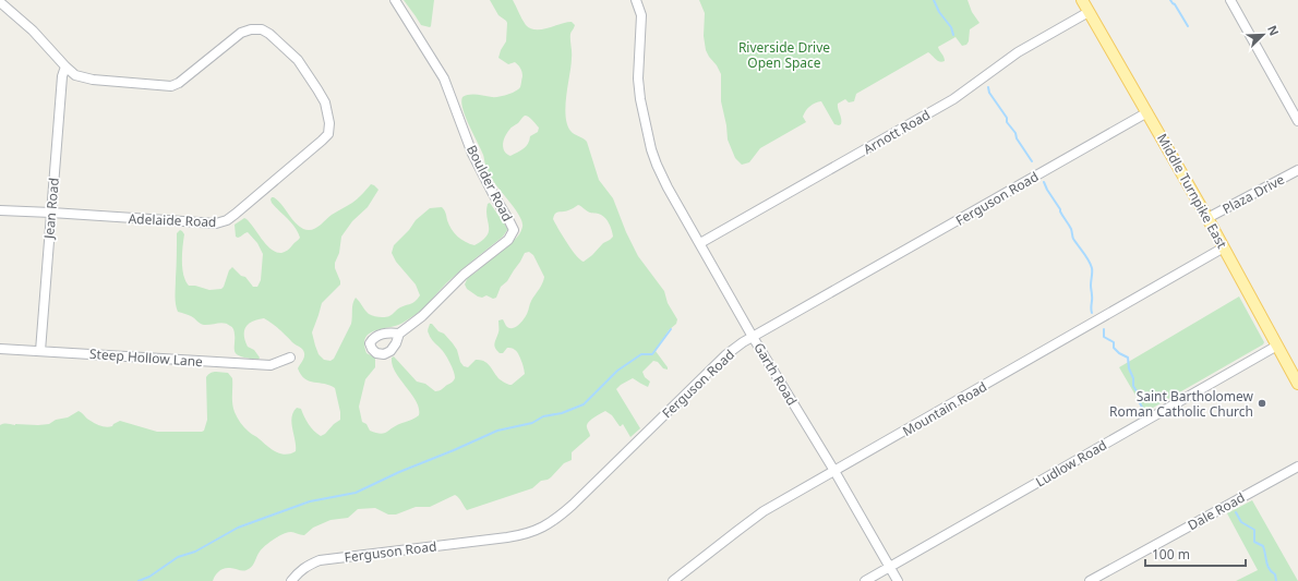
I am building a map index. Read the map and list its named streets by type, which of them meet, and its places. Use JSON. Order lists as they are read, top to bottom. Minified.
{"streets":{"main road":["Middle Turnpike East"],"street":["Arnott Road","Boulder Road","Plaza Drive","Ferguson Road","Jean Road","Adelaide Road","Steep Hollow Lane","Garth Road","Mountain Road","Ludlow Road","Dale Road"]},"crossings":[["Arnott Road","Middle Turnpike East"],["Arnott Road","Garth Road"],["Middle Turnpike East","Plaza Drive"],["Middle Turnpike East","Ferguson Road"],["Middle Turnpike East","Mountain Road"],["Middle Turnpike East","Ludlow Road"],["Ferguson Road","Garth Road"],["Jean Road","Adelaide Road"],["Jean Road","Steep Hollow Lane"],["Garth Road","Mountain Road"],["Garth Road","Ludlow Road"]],"parks":["Riverside Drive Open Space"],"places":["Saint Bartholomew Roman Catholic Church"],"scale_bar":"100 m","north":"top right"}
